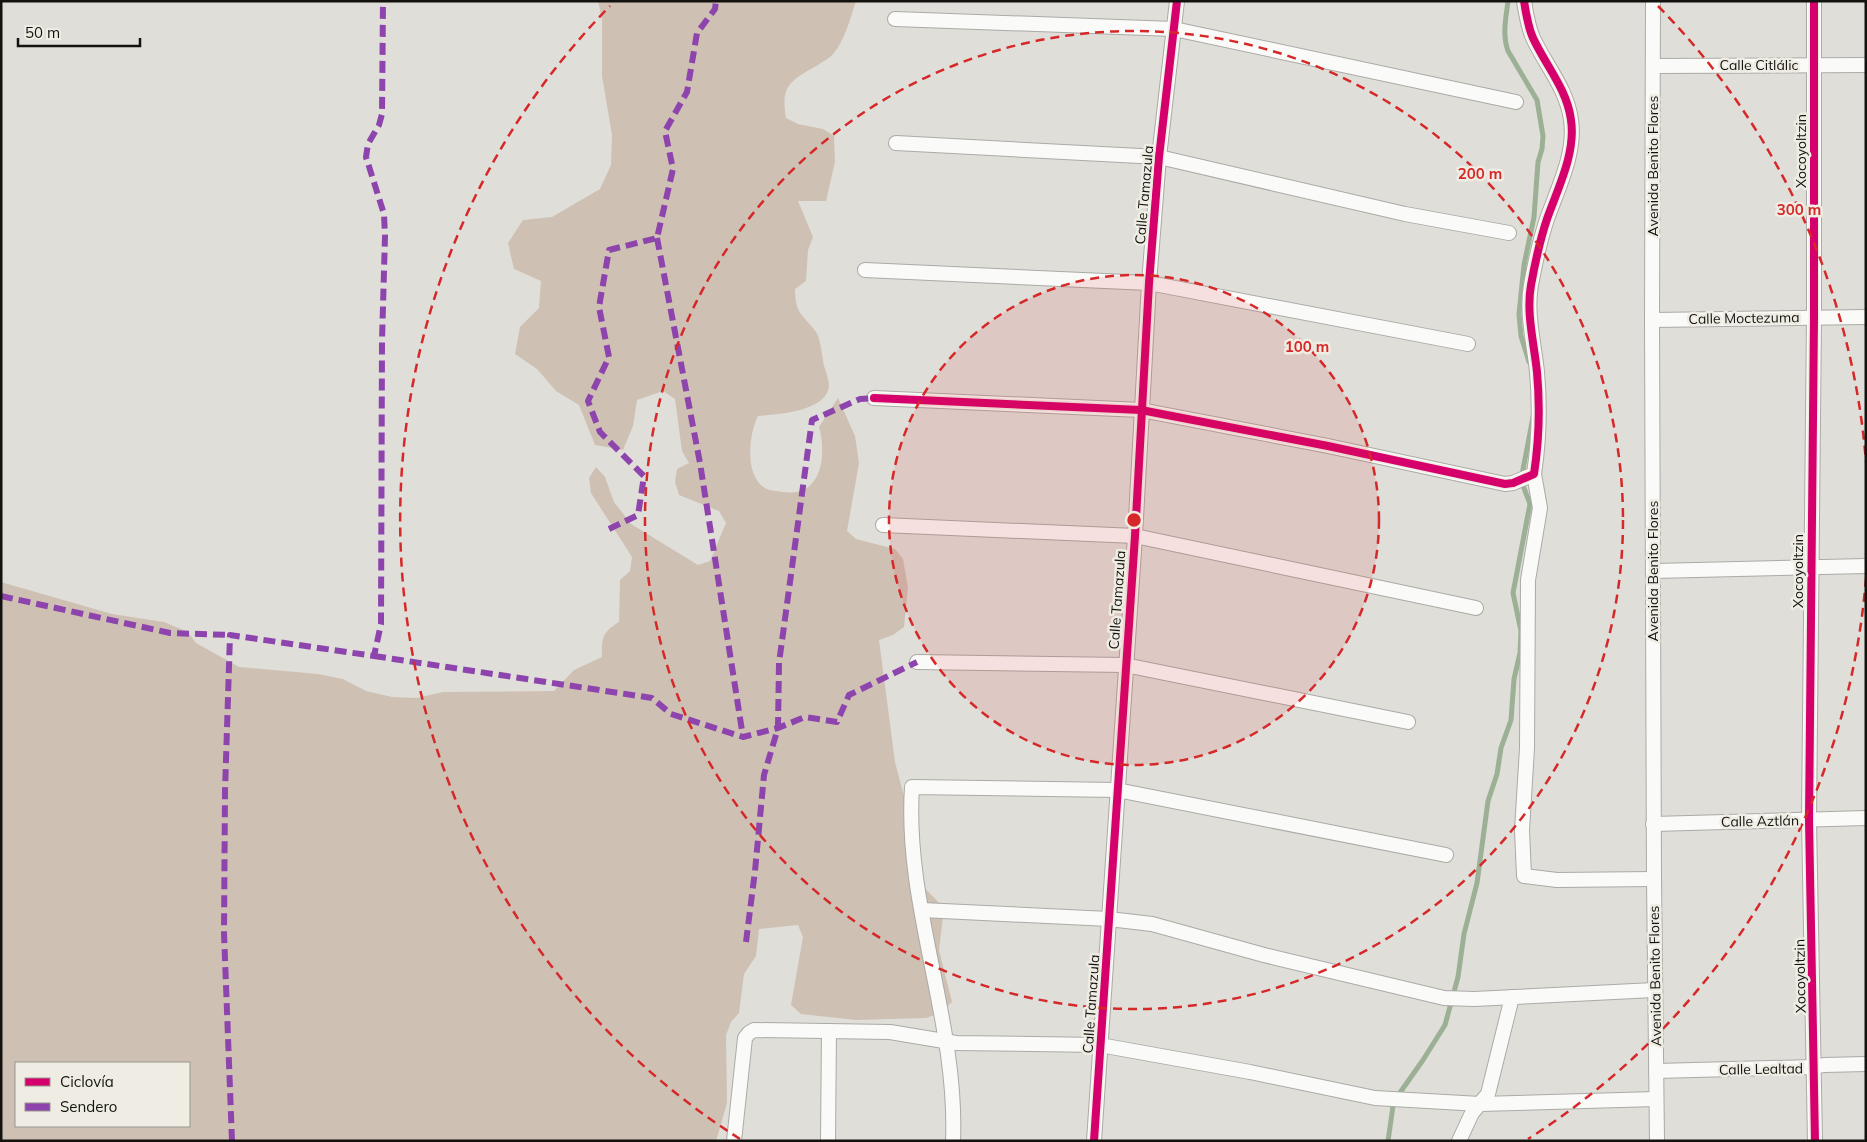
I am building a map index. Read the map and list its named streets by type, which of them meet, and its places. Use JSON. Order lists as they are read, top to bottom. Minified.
{"streets":{"street":["Calle Citlálic","Xocoyoltzin","Avenida Benito Flores","Calle Tamazula","Calle Moctezuma","Calle Aztlán","Calle Lealtad"]},"crossings":[["Calle Citlálic","Xocoyoltzin"],["Calle Citlálic","Avenida Benito Flores"],["Xocoyoltzin","Calle Moctezuma"],["Xocoyoltzin","Calle Aztlán"],["Xocoyoltzin","Calle Lealtad"],["Avenida Benito Flores","Calle Moctezuma"],["Avenida Benito Flores","Calle Aztlán"],["Avenida Benito Flores","Calle Lealtad"]],"legend":["Ciclovía","Sendero"],"scale_bar":"50 m","rings":["200 m","300 m","100 m"]}
